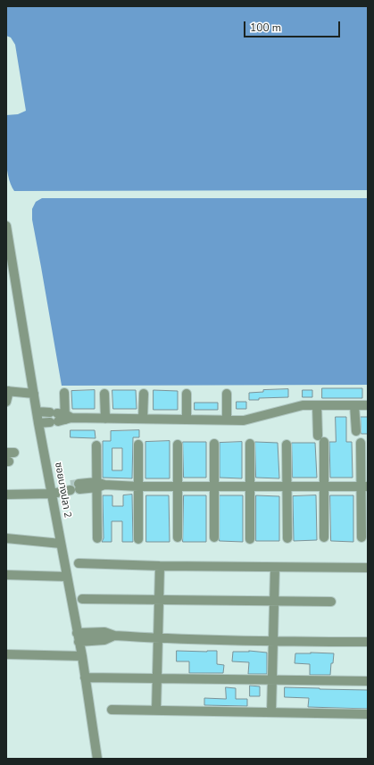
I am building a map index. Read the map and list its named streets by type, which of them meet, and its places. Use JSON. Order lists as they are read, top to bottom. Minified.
{"streets":{"street":["ซอยบางปลา 2"]},"scale_bar":"100 m"}
